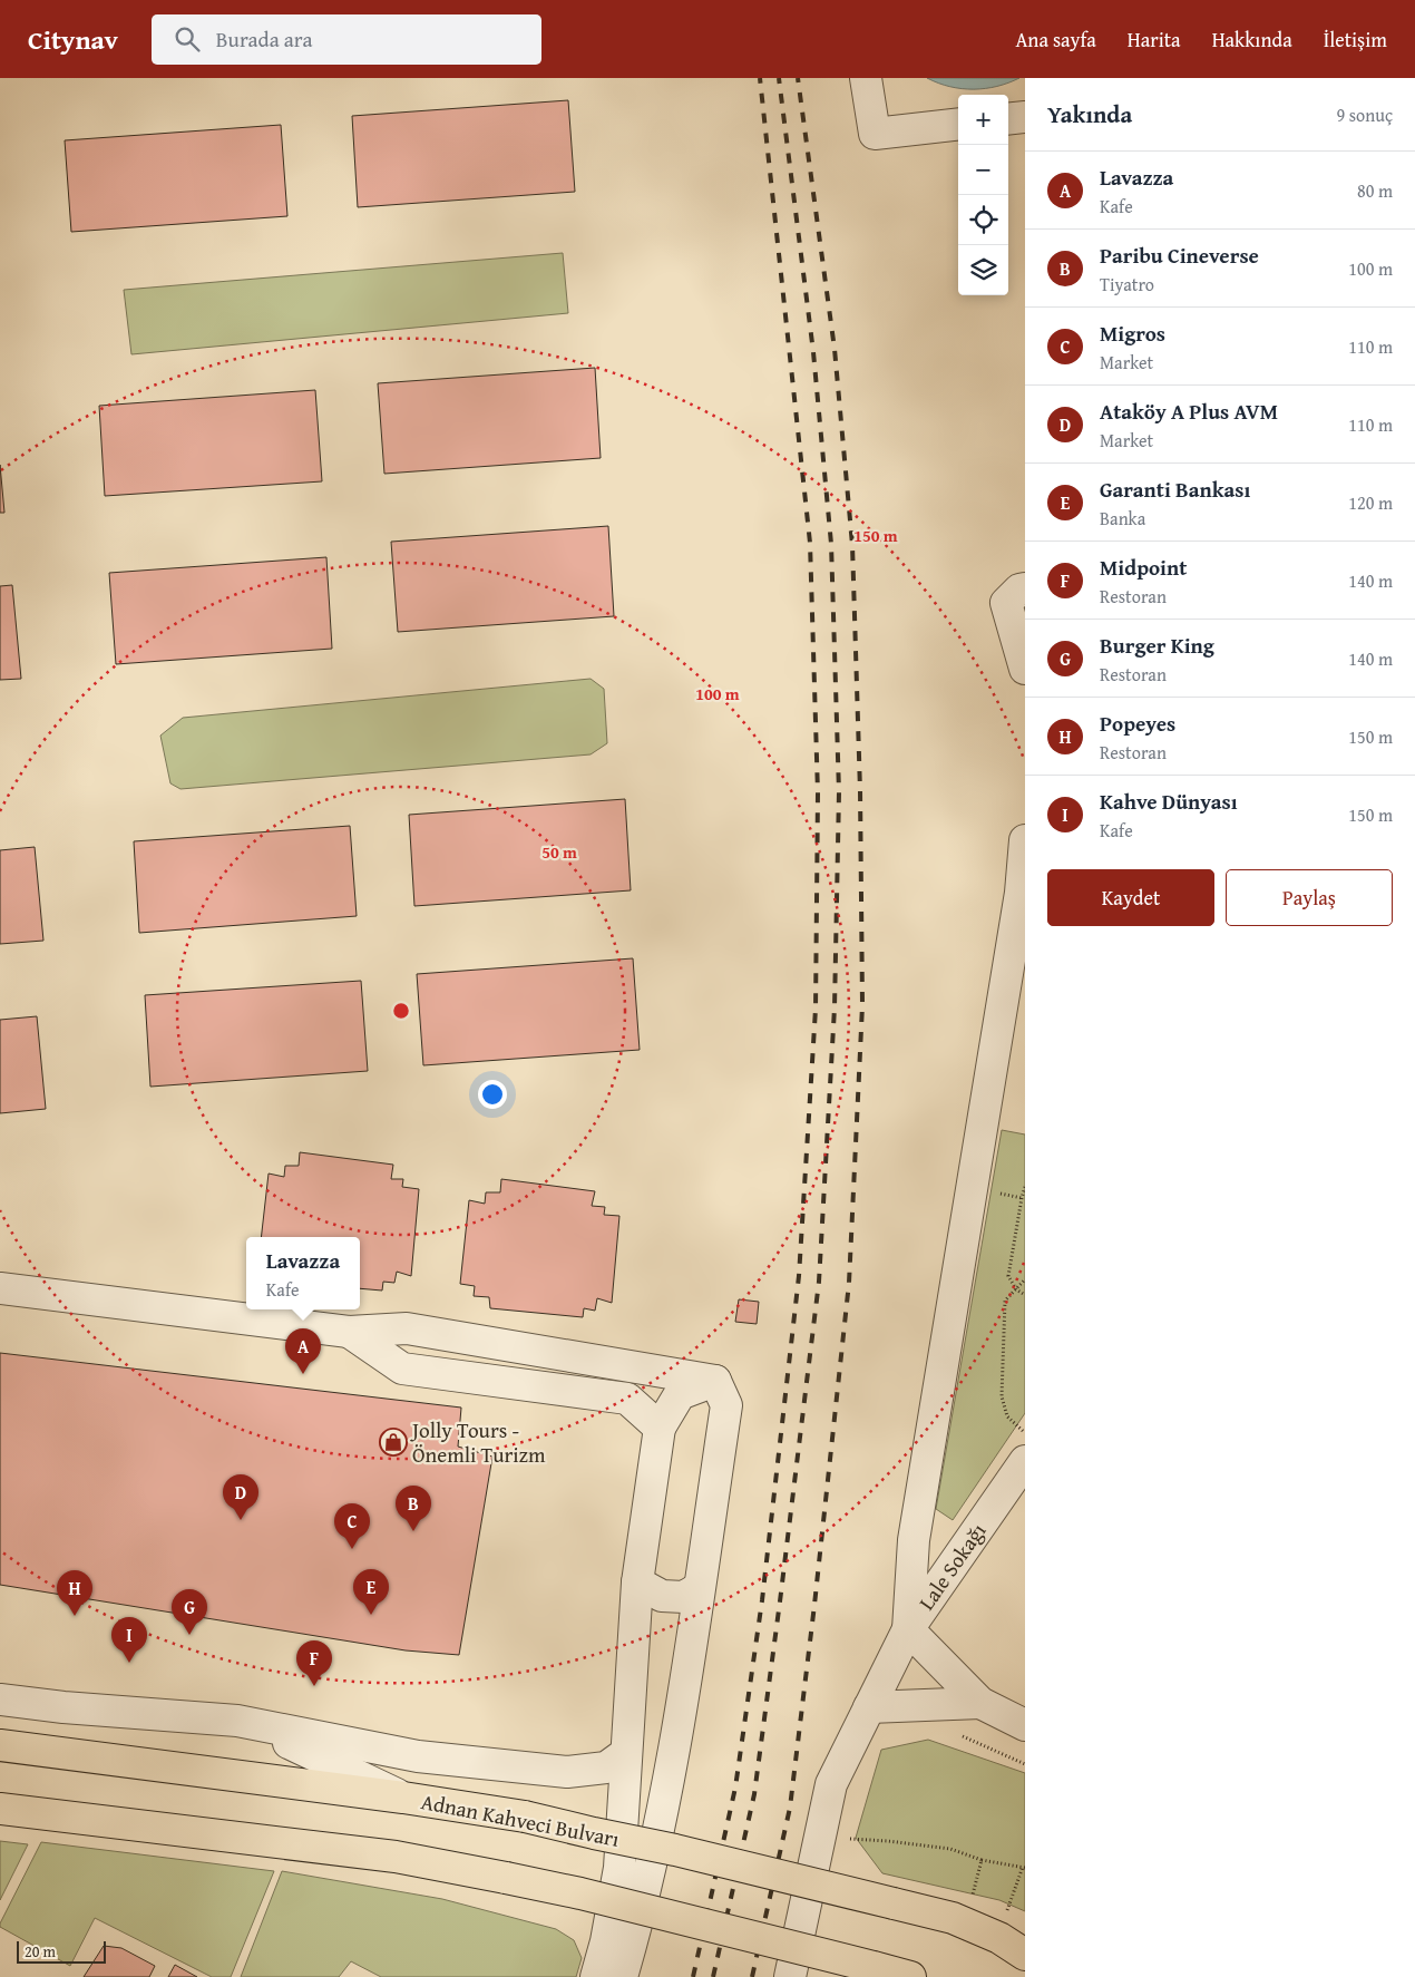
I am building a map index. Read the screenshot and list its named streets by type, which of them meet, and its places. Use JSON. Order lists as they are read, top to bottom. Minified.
{"streets":{"main road":["Adnan Kahveci Bulvarı"],"street":["Lale Sokağı"]},"places":{"shop":["Jolly Tours - Önemli Turizm"]},"scale_bar":"20 m","page":{"header":"Citynav","search":"Burada ara","nav":["Ana sayfa","Harita","Hakkında","İletişim"],"heading":["Yakında","9 sonuç"],"map_buttons":["+","−"],"list":[{"mark":"A","name":"Lavazza","note":"Kafe","value":"80 m"},{"mark":"B","name":"Paribu Cineverse","note":"Tiyatro","value":"100 m"},{"mark":"C","name":"Migros","note":"Market","value":"110 m"},{"mark":"D","name":"Ataköy A Plus AVM","note":"Market","value":"110 m"},{"mark":"E","name":"Garanti Bankası","note":"Banka","value":"120 m"},{"mark":"F","name":"Midpoint","note":"Restoran","value":"140 m"},{"mark":"G","name":"Burger King","note":"Restoran","value":"140 m"},{"mark":"H","name":"Popeyes","note":"Restoran","value":"150 m"},{"mark":"I","name":"Kahve Dünyası","note":"Kafe","value":"150 m"}],"buttons":["Kaydet","Paylaş"],"popup":["Lavazza","Kafe"],"pins":["A","D","B","C","E","H","G","I","F"],"scale":"20 m"},"rings":["150 m","100 m","50 m"]}
